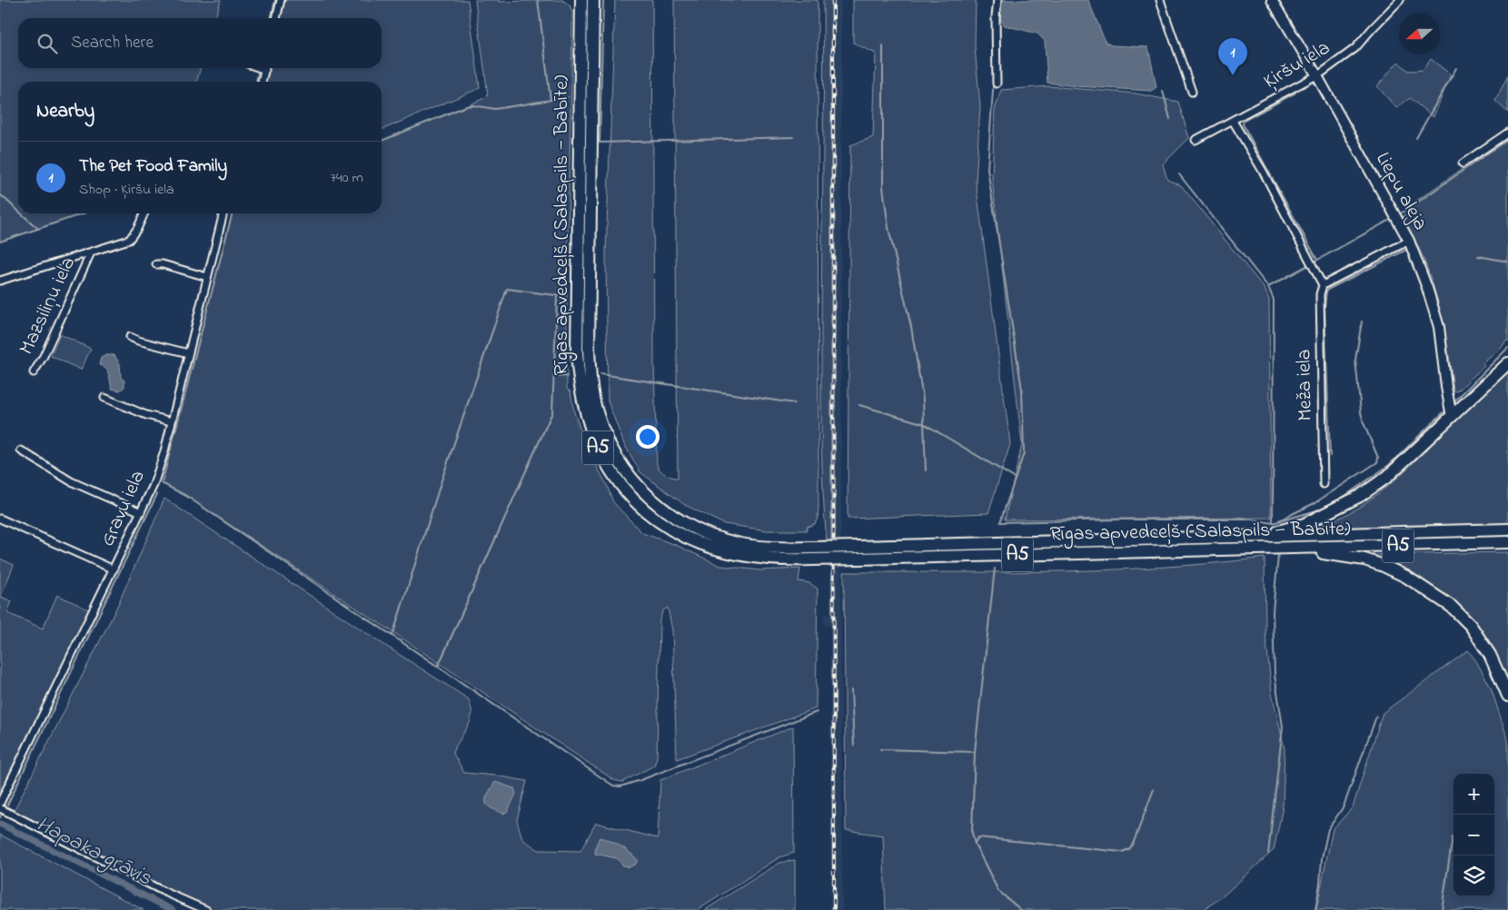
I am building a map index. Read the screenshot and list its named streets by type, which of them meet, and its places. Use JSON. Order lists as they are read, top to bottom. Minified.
{"streets":{"highway":["Rīgas apvedceļš (Salaspils — Babīte)","A5"],"street":["Ķiršu iela","Liepu aleja","Mazsiliņu iela","Meža iela","Gravu iela"]},"crossings":[["Ķiršu iela","Liepu aleja"]],"water":["Hapaka grāvis"],"north":"left","page":{"search":"Search here","pins":"1","heading":"Nearby","list":[{"mark":"1","name":"The Pet Food Family","note":"Shop · Ķiršu iela","value":"740 m"}],"map_buttons":["+","−"]}}
